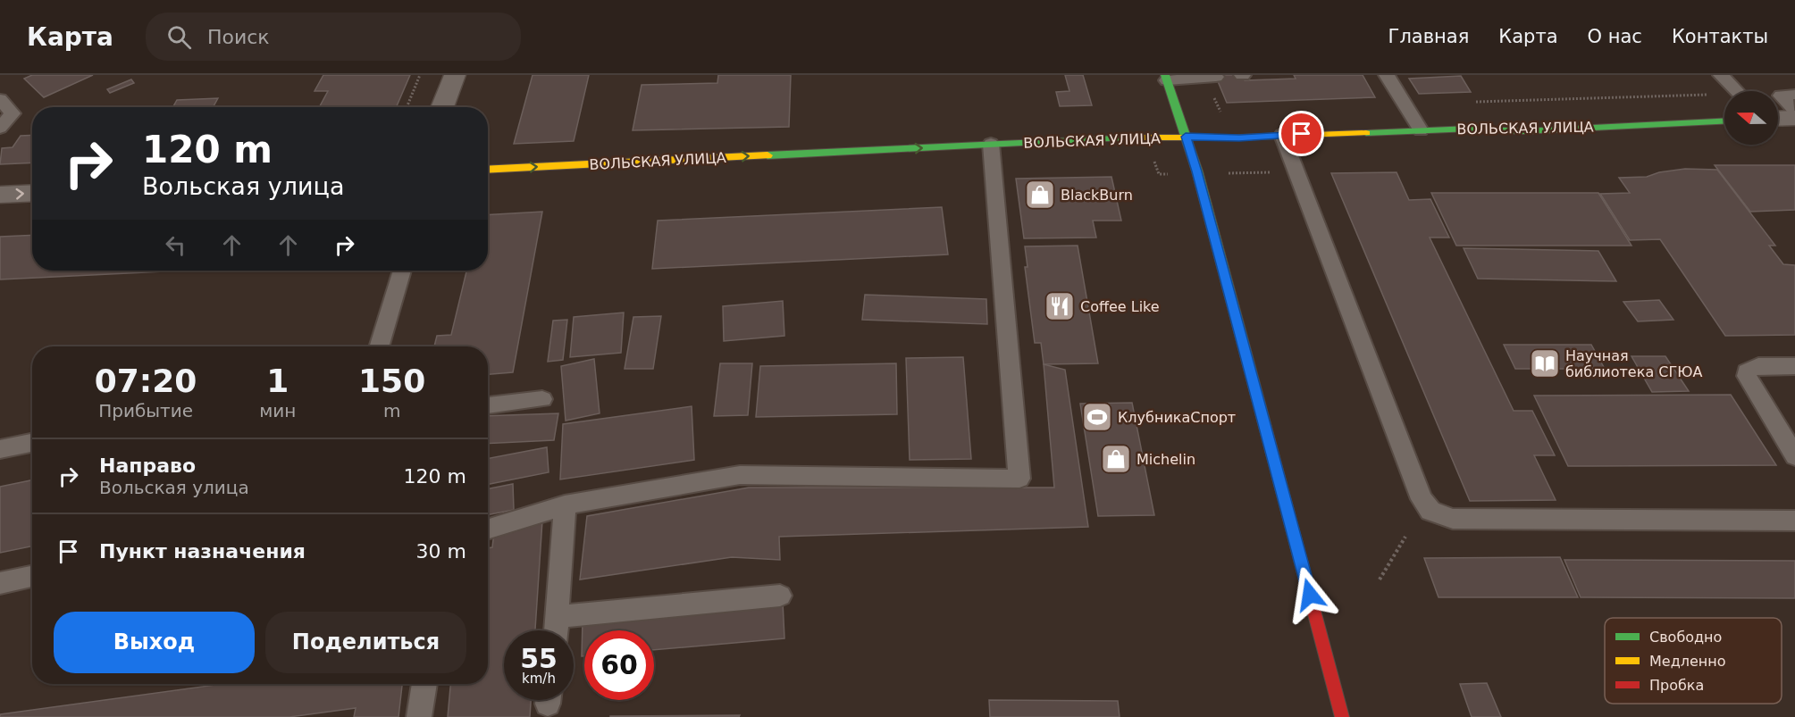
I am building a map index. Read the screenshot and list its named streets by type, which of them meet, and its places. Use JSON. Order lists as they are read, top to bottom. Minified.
{"streets":{"street":["ВОЛЬСКАЯ УЛИЦА"]},"one_way":["ВОЛЬСКАЯ УЛИЦА"],"places":{"shop":["BlackBurn","Michelin"],"restaurant":["Coffee Like"],"library":["Научная библиотека СГЮА"],"sports":["КлубникаСпорт"]},"legend":["Свободно","Медленно","Пробка"],"north":"left","page":{"header":"Карта","search":"Поиск","nav":["Главная","Карта","О нас","Контакты"],"turn":["120 m","Вольская улица"],"eta":["07:20","Прибытие","1","мин","150","m"],"list":[{"name":"Направо","note":"Вольская улица","value":"120 m"},{"name":"Пункт назначения","value":"30 m"}],"buttons":["Выход","Поделиться"],"speed":"55 km/h","limit":"60"}}
